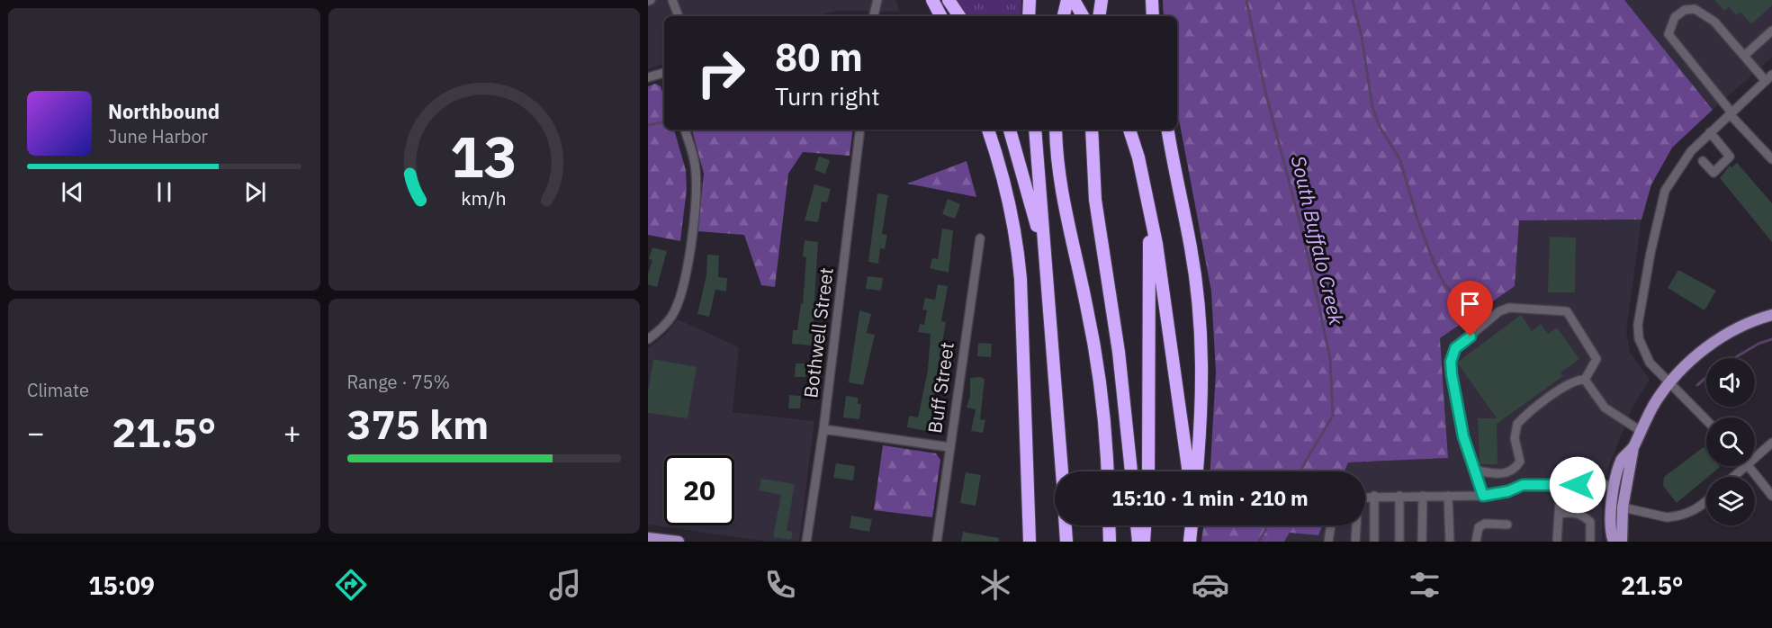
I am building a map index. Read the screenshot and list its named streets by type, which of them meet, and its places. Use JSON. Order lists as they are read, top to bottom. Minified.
{"streets":{"street":["Bothwell Street","Buff Street"]},"water":["South Buffalo Creek"],"page":{"turn":["80 m","Turn right"],"song":["Northbound","June Harbor"],"tile":["Climate",["Range · 75%","375 km"]],"heat":["−","21.5°","+"],"limit":"20","trip":"15:10 · 1 min · 210 m","tabs":["15:09","21.5°"],"gauge":["13","km/h"]}}
